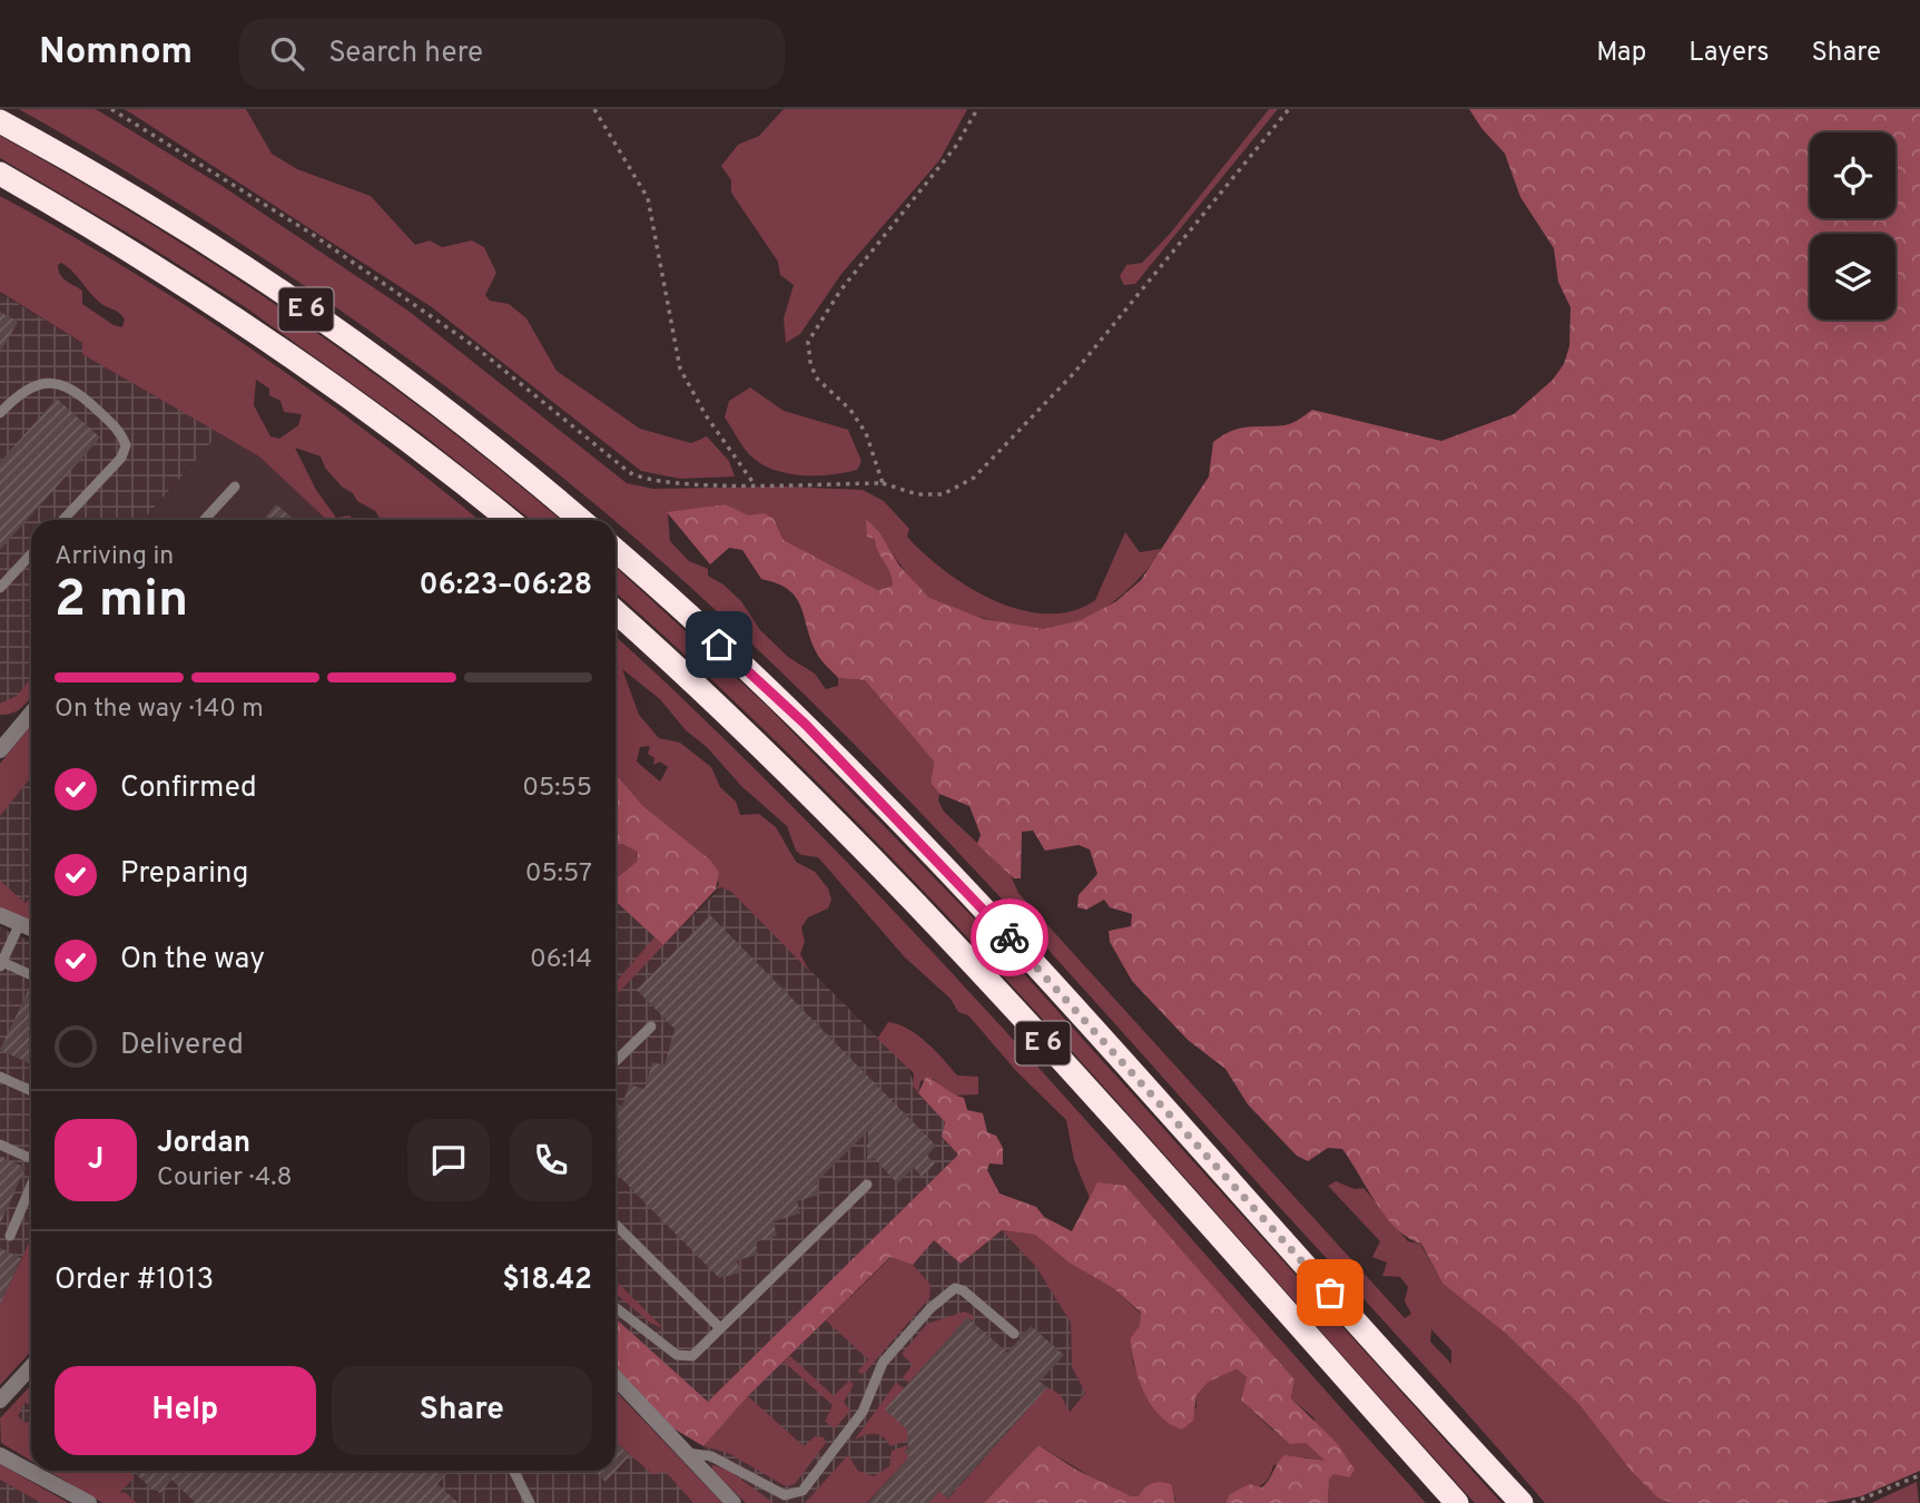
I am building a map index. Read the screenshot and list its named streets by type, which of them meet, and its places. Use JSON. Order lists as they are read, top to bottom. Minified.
{"streets":{"highway":["E 6"]},"page":{"header":"Nomnom","search":"Search here","nav":["Map","Layers","Share"],"heading":["2 min","Arriving in","06:23–06:28"],"panel":["Jordan","Courier · 4.8","Order #1013","$18.42"],"bar":"On the way · 140 m","list":[["Confirmed","05:55"],["Preparing","05:57"],["On the way","06:14"],"Delivered"],"round":"J","buttons":["Help","Share"]}}
